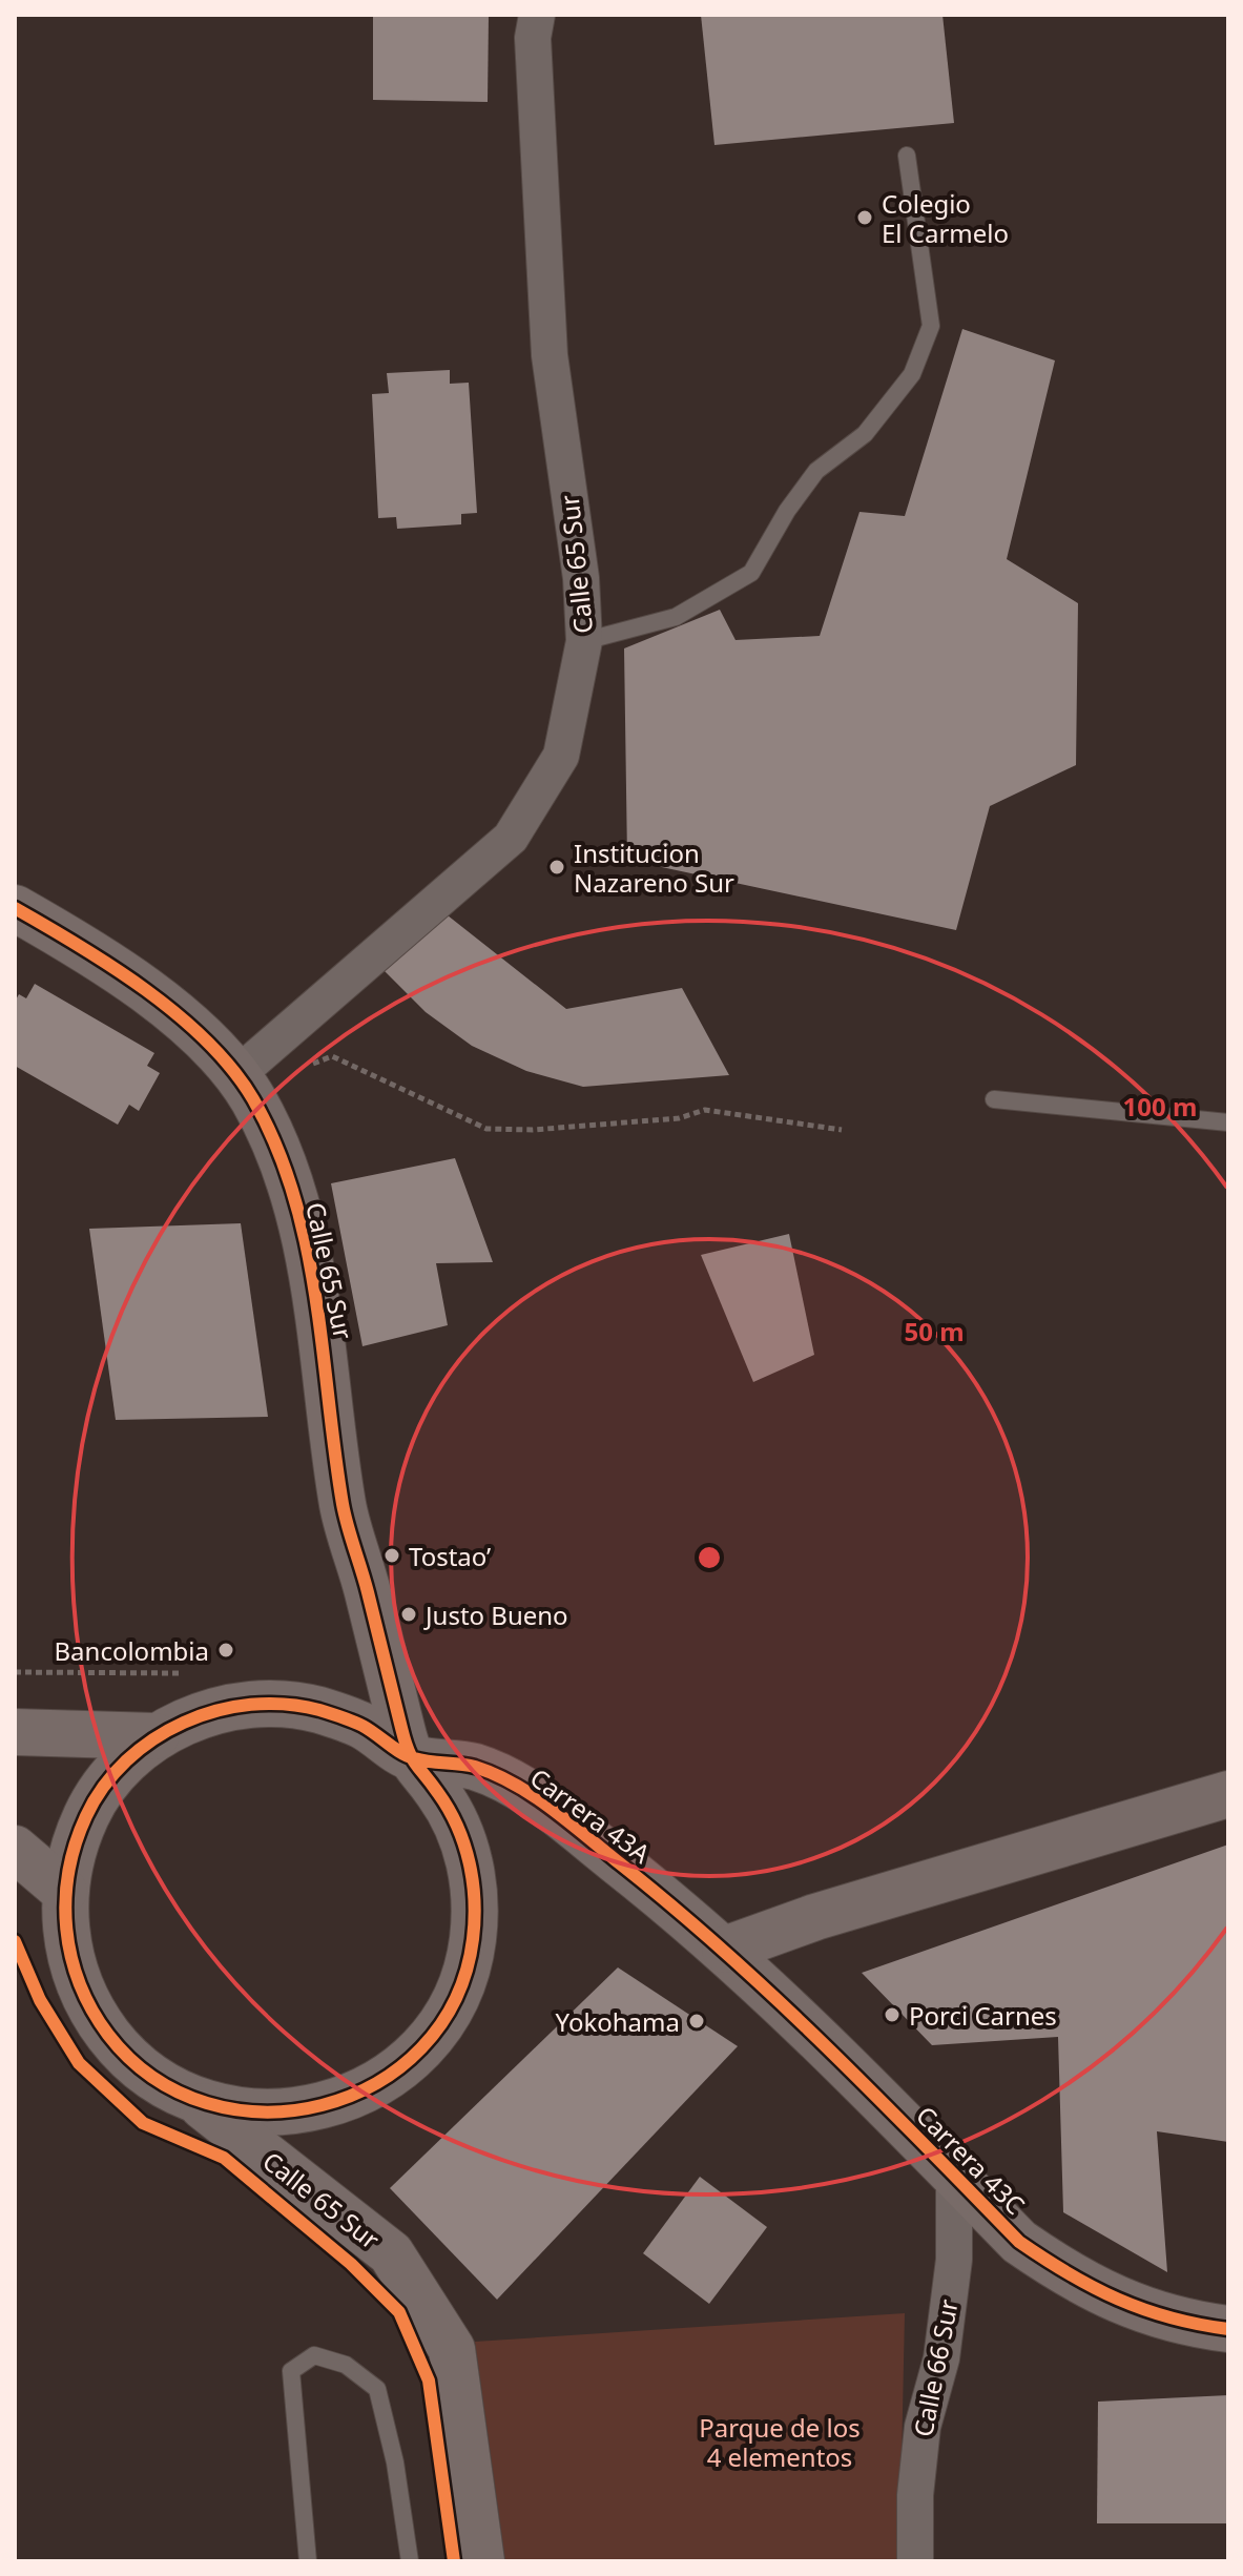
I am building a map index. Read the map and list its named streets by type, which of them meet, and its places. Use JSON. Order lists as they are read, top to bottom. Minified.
{"streets":{"street":["Calle 65 Sur","Carrera 43A","Carrera 43C","Calle 66 Sur"]},"crossings":[["Calle 65 Sur","Carrera 43A"],["Carrera 43A","Carrera 43C"],["Carrera 43C","Calle 66 Sur"]],"parks":["Parque de los 4 elementos"],"places":["Colegio El Carmelo","Institucion Nazareno Sur","Tostao’","Justo Bueno","Bancolombia","Porci Carnes","Yokohama"],"rings":["100 m","50 m"]}
